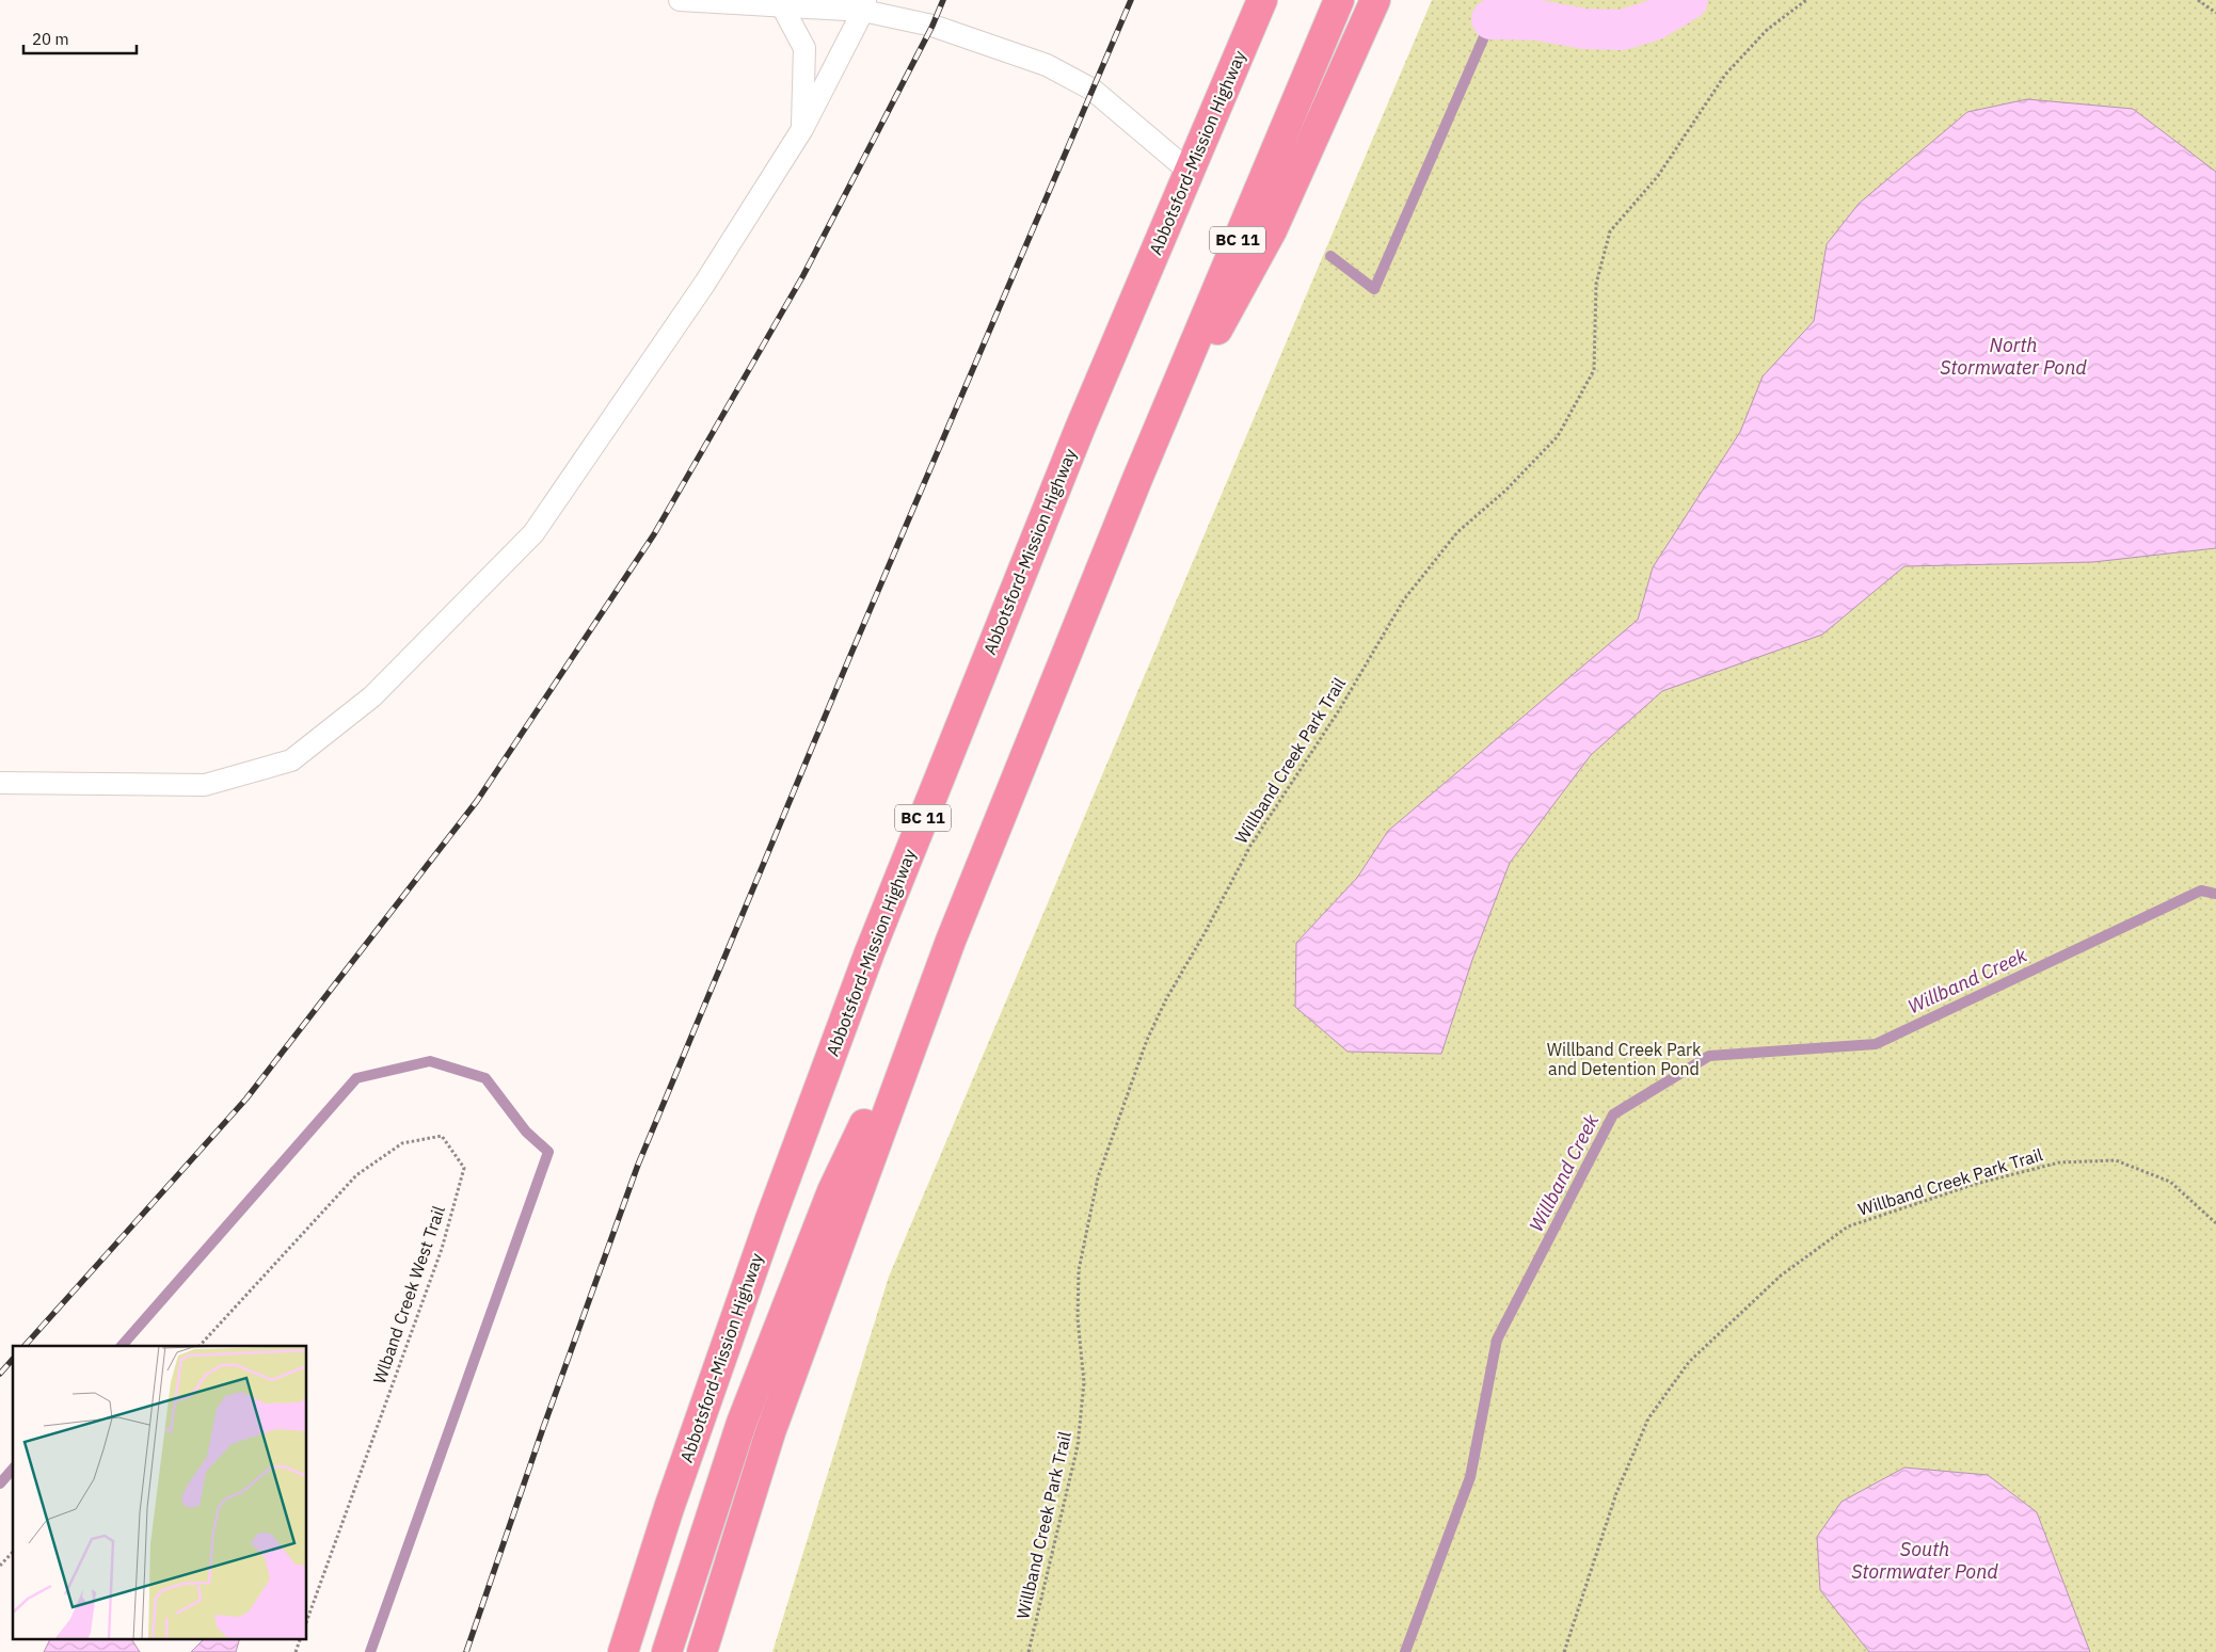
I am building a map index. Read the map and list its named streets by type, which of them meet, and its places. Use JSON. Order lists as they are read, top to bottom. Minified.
{"streets":{"highway":["Abbotsford-Mission Highway","BC 11"],"path":["Willband Creek Park Trail","Wlband Creek West Trail"]},"water":["North Stormwater Pond","Willband Creek","South Stormwater Pond"],"parks":["Willband Creek Park and Detention Pond"],"scale_bar":"20 m"}
